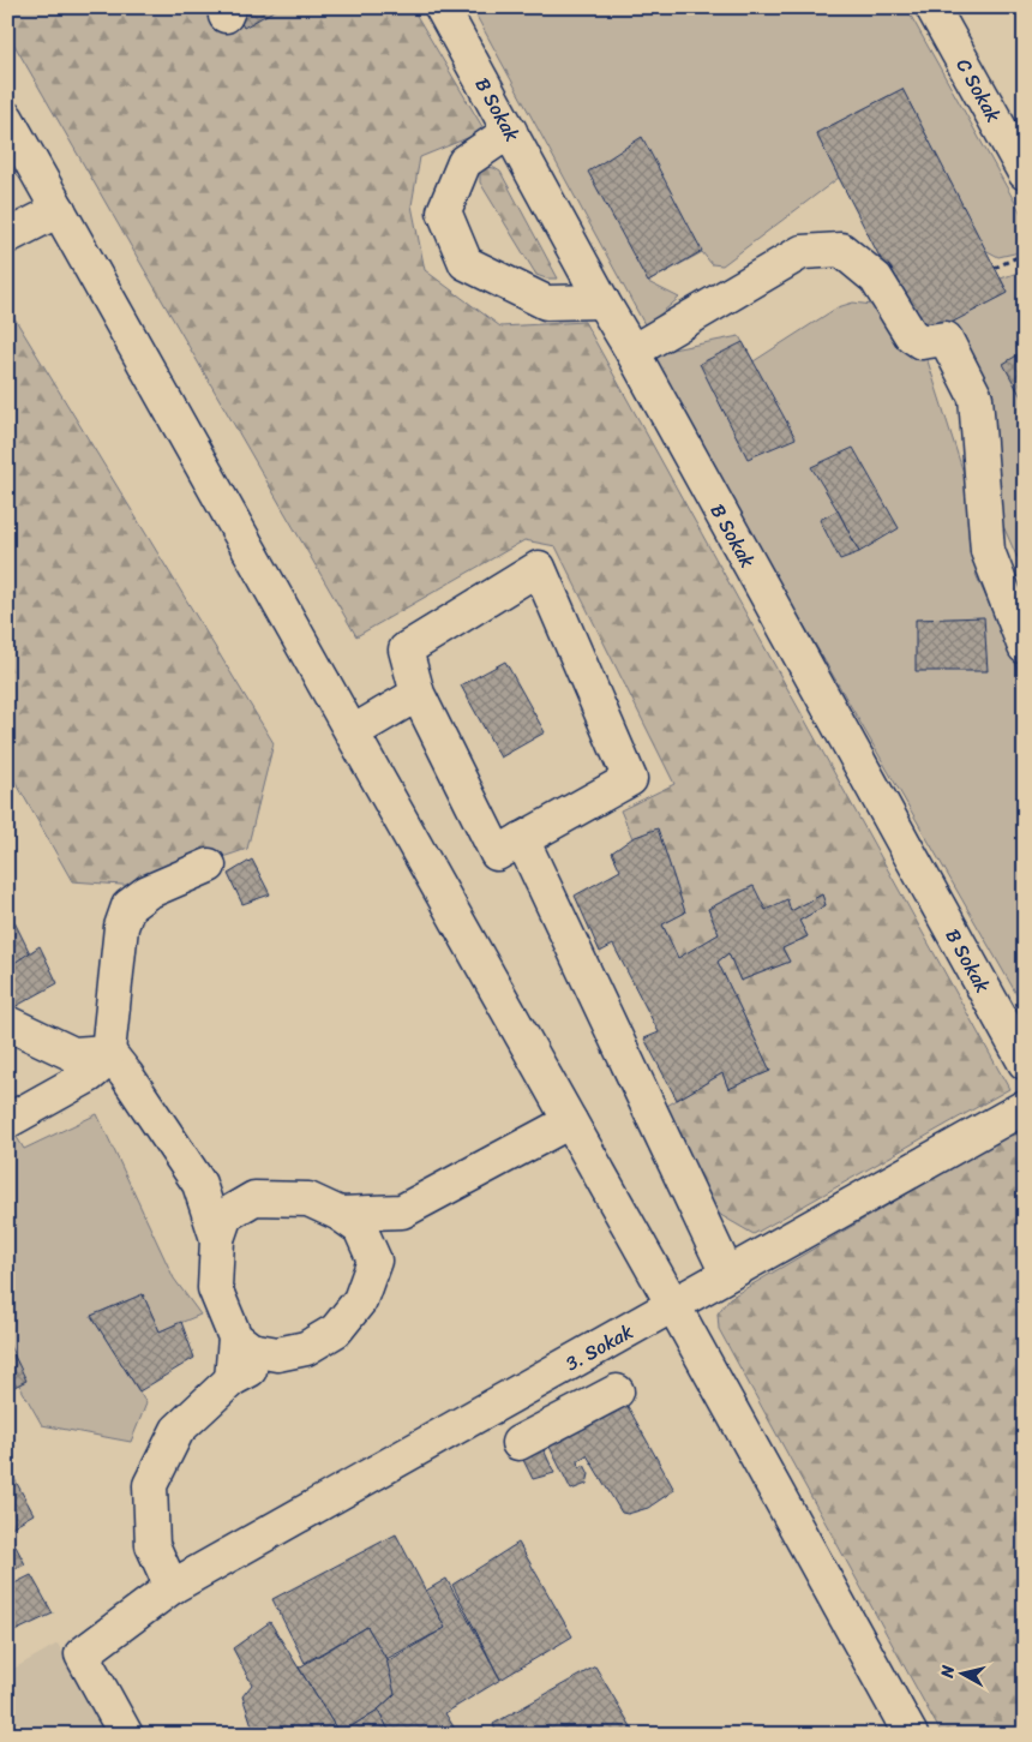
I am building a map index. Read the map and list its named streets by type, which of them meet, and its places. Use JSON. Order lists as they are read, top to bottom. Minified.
{"streets":{"street":["C Sokak","B Sokak","3. Sokak"]},"north":"left"}
